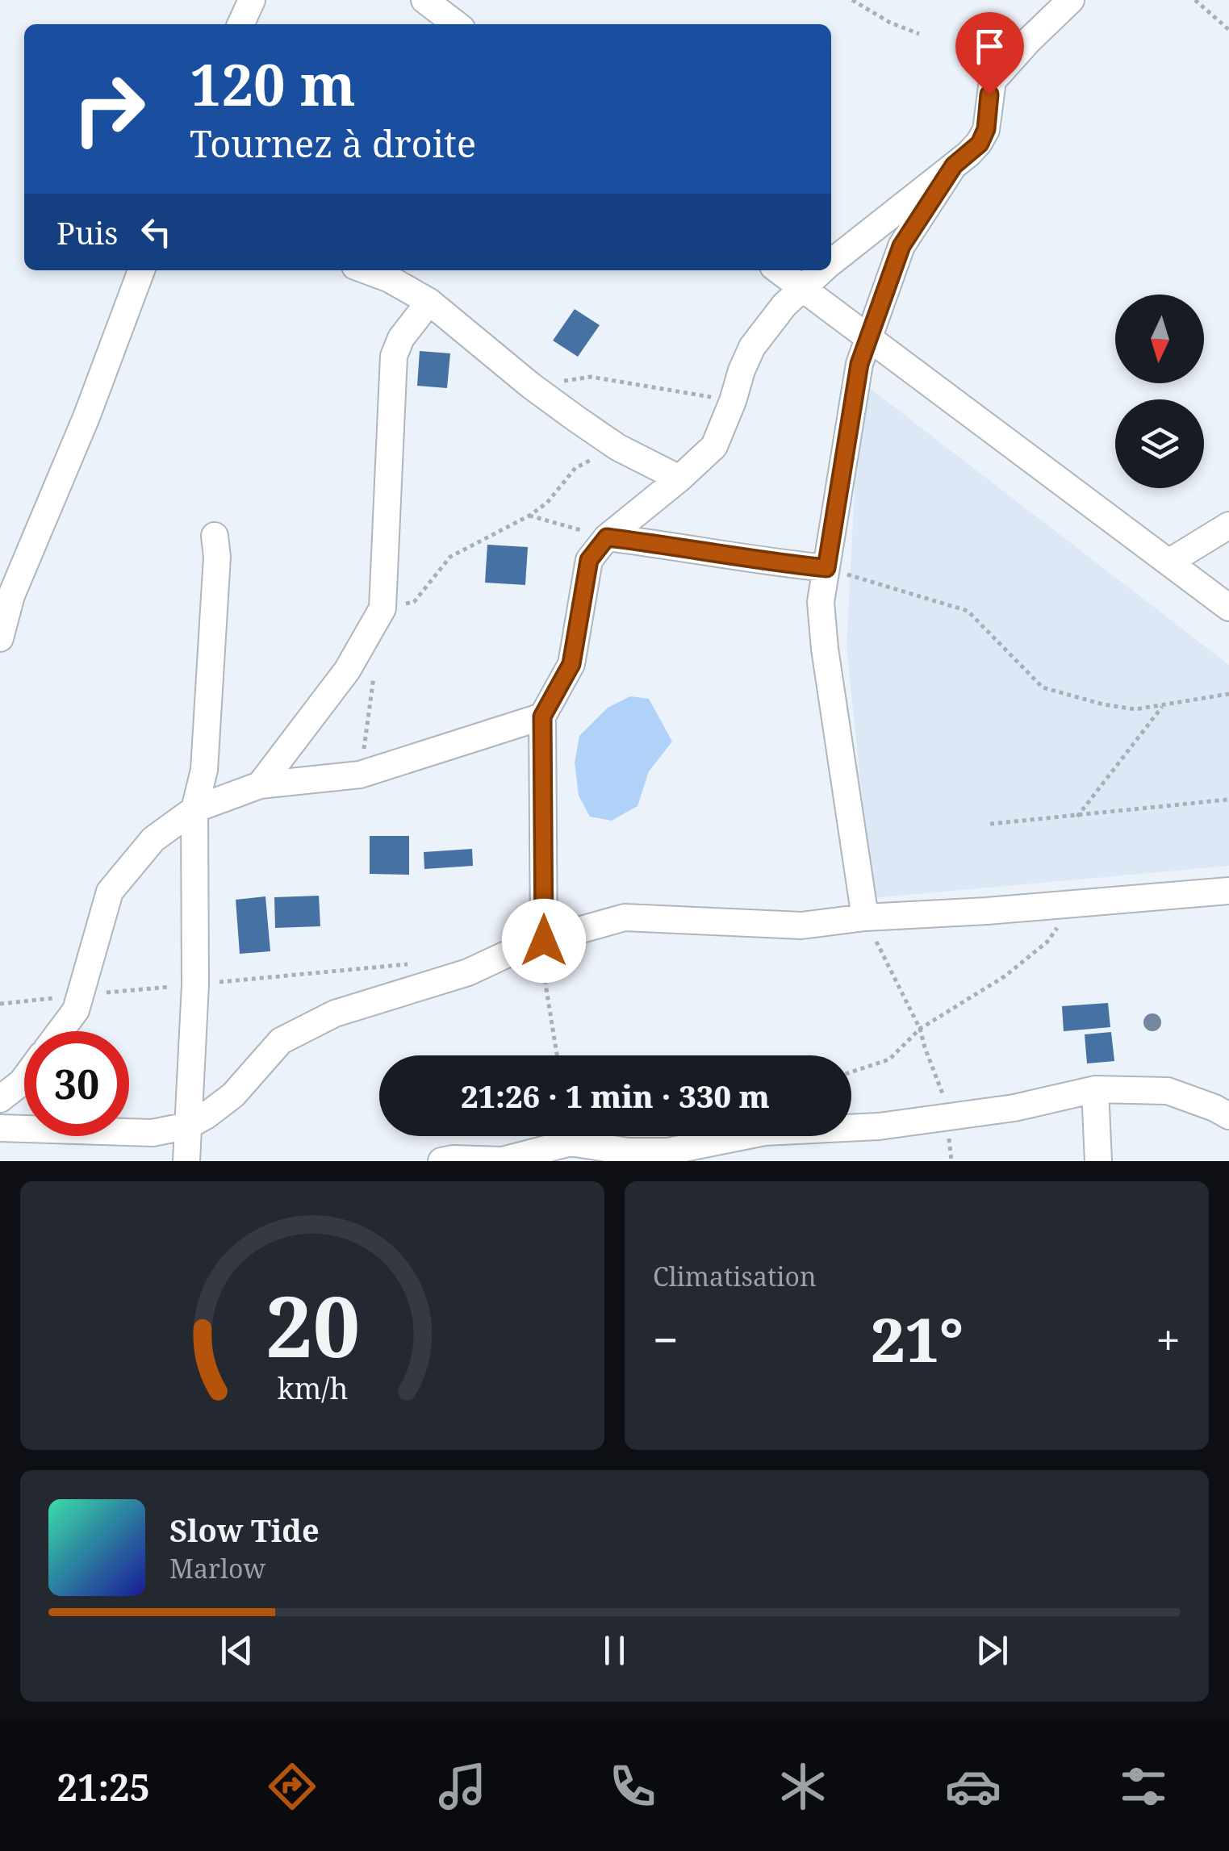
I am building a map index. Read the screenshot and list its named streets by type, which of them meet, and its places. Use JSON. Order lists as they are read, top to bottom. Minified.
{"north":"bottom","page":{"turn":["120 m","Tournez à droite"],"then":"Puis","limit":"30","trip":"21:26 · 1 min · 330 m","tile":"Climatisation","heat":["−","21°","+"],"song":["Slow Tide","Marlow"],"tabs":"21:25","gauge":["20","km/h"]}}
